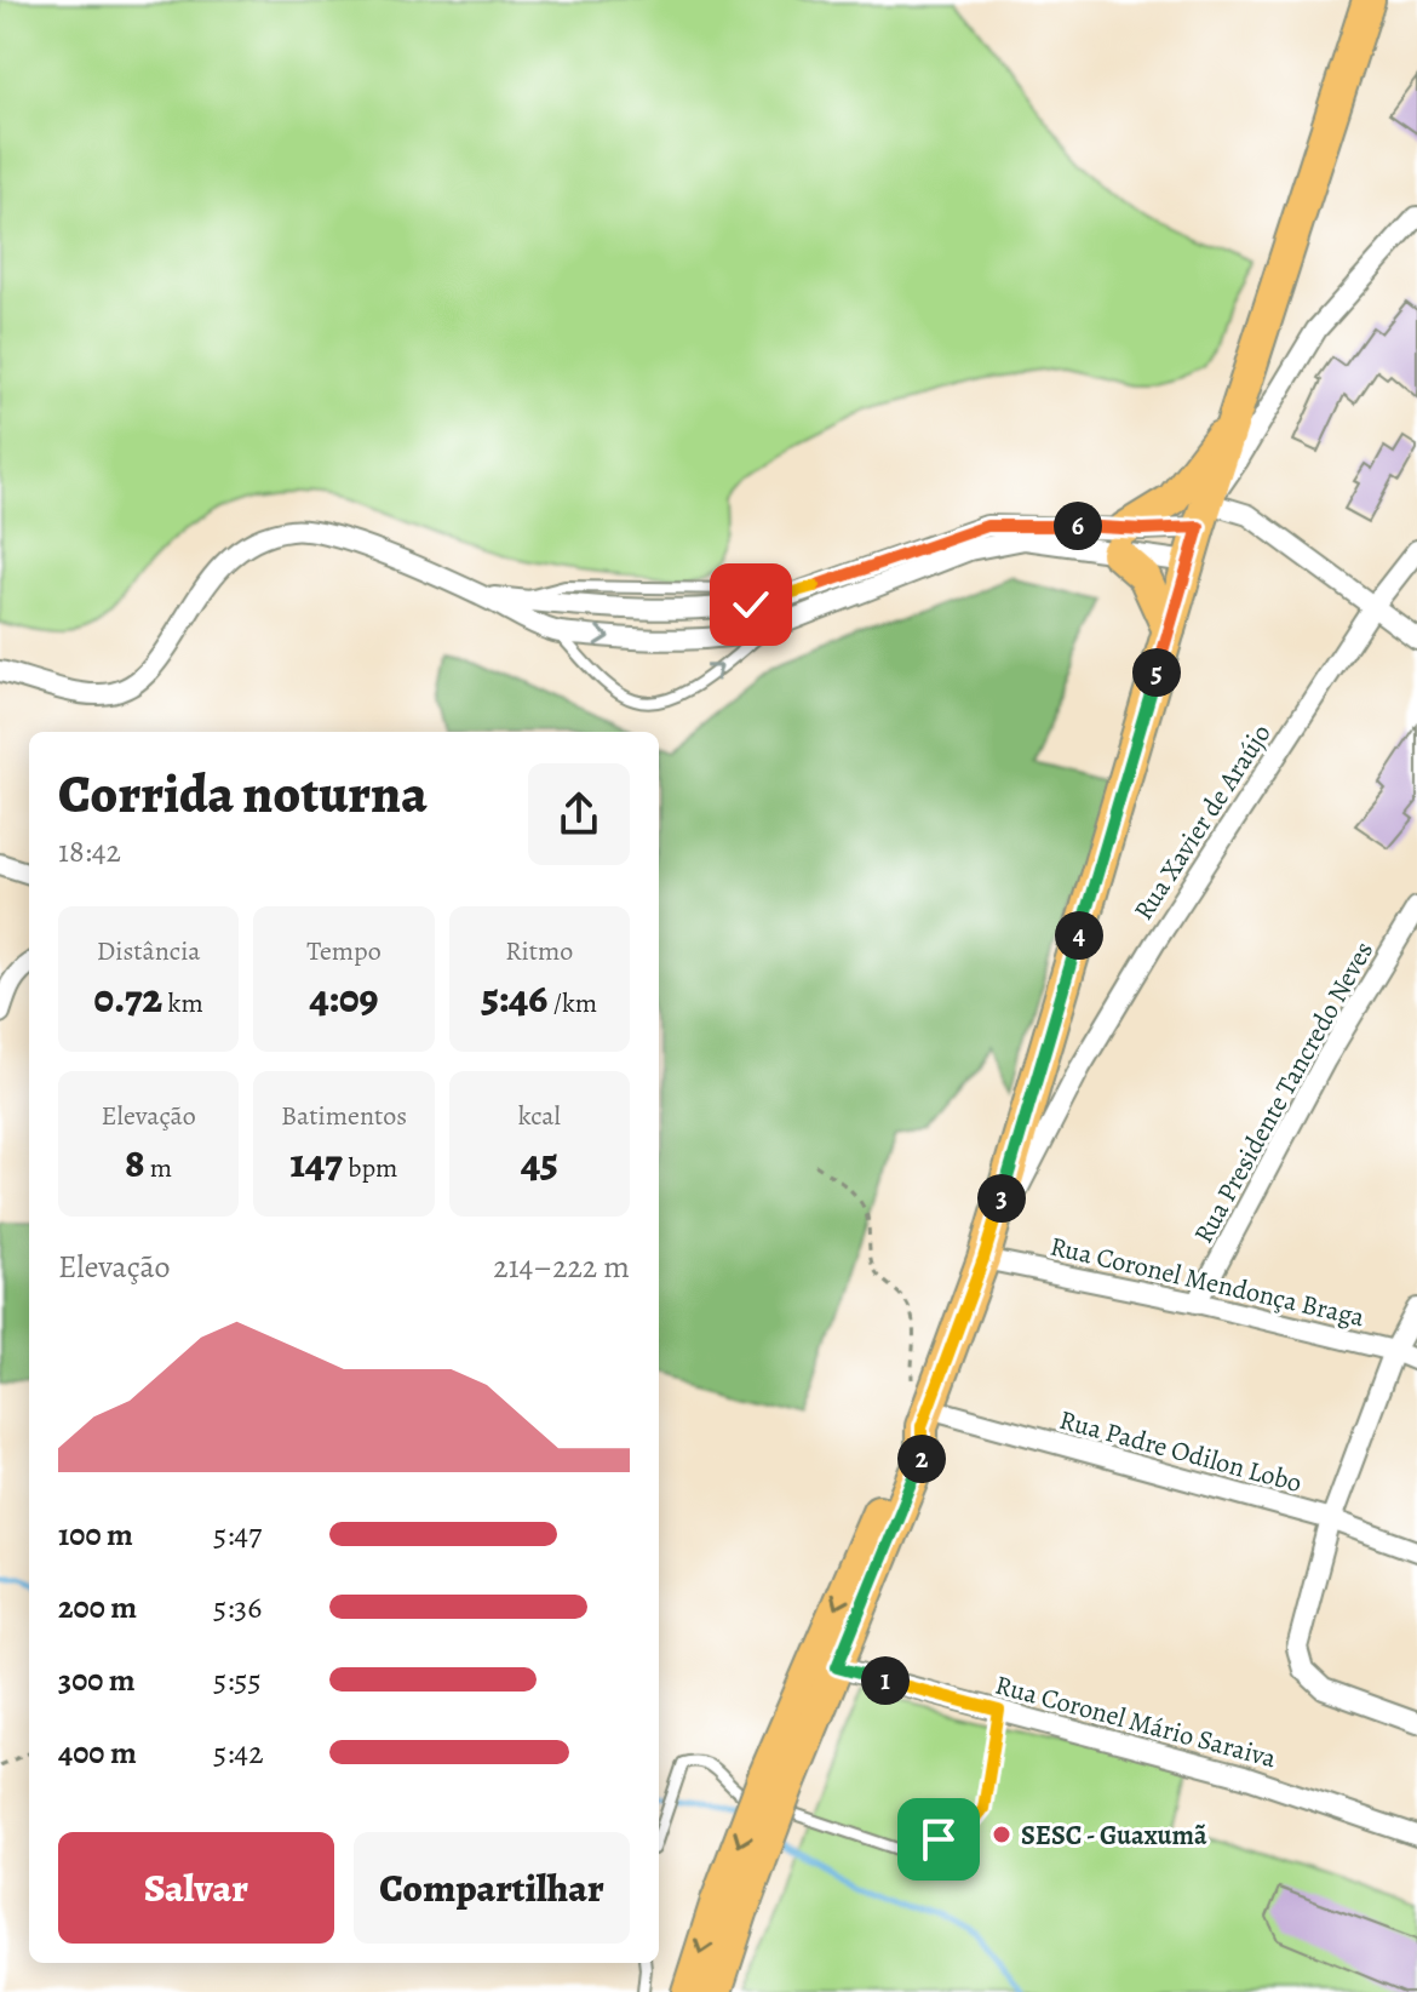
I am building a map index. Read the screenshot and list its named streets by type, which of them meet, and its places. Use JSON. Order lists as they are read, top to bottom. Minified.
{"streets":{"street":["Rua Xavier de Araújo","Rua Presidente Tancredo Neves","Rua Coronel Mendonça Braga","Rua Padre Odilon Lobo","Rua Coronel Mário Saraiva"]},"crossings":[["Rua Xavier de Araújo","Rua Coronel Mendonça Braga"],["Rua Presidente Tancredo Neves","Rua Coronel Mendonça Braga"]],"places":["SESC - Guaxumã"],"page":{"pins":["6","5","4","3","2","1"],"heading":["Corrida noturna","18:42"],"stats":[["Distância","0.72 km"],["Tempo","4:09"],["Ritmo","5:46 /km"],["Elevação","8 m"],["Batimentos","147 bpm"],["kcal","45"]],"chart":["Elevação","214–222 m"],"list":[{"name":"100 m","note":"5:47"},{"name":"200 m","note":"5:36"},{"name":"300 m","note":"5:55"},{"name":"400 m","note":"5:42"}],"buttons":["Salvar","Compartilhar"]}}
